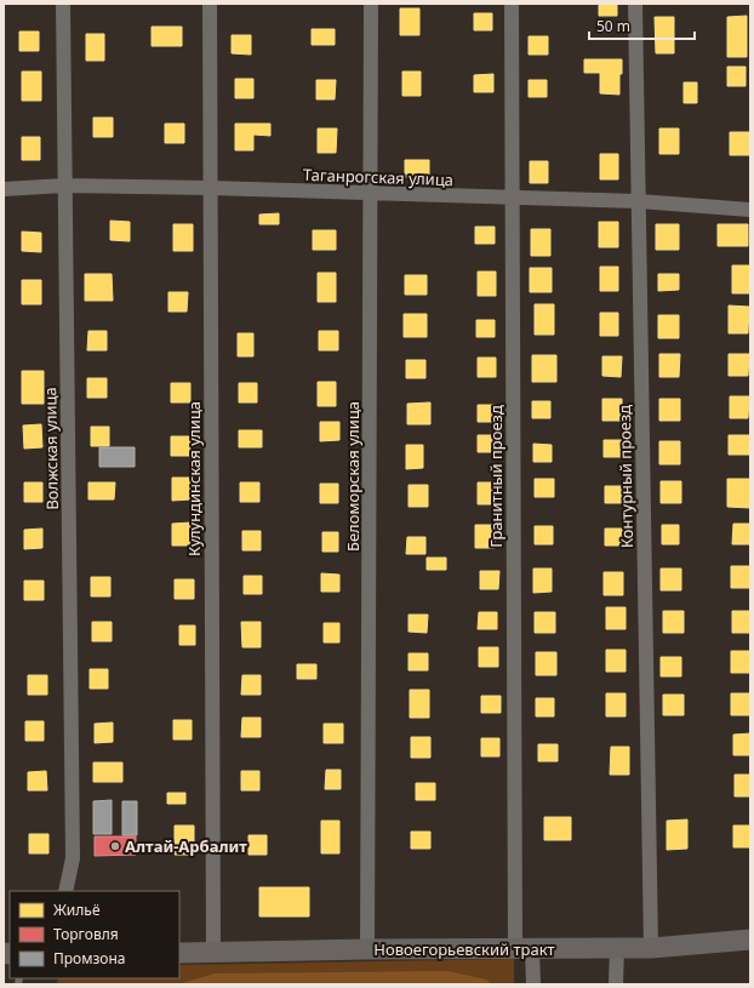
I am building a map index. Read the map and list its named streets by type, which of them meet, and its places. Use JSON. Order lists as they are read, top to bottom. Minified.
{"streets":{"main road":["Новоегорьевский тракт"],"street":["Таганрогская улица","Волжская улица","Беломорская улица","Гранитный проезд","Контурный проезд","Кулундинская улица"]},"crossings":[["Таганрогская улица","Волжская улица"],["Таганрогская улица","Беломорская улица"],["Таганрогская улица","Гранитный проезд"],["Таганрогская улица","Контурный проезд"],["Таганрогская улица","Кулундинская улица"],["Беломорская улица","Новоегорьевский тракт"],["Гранитный проезд","Новоегорьевский тракт"],["Контурный проезд","Новоегорьевский тракт"],["Кулундинская улица","Новоегорьевский тракт"]],"places":["Алтай-Арбалит"],"legend":["Жильё","Торговля","Промзона"],"scale_bar":"50 m"}
